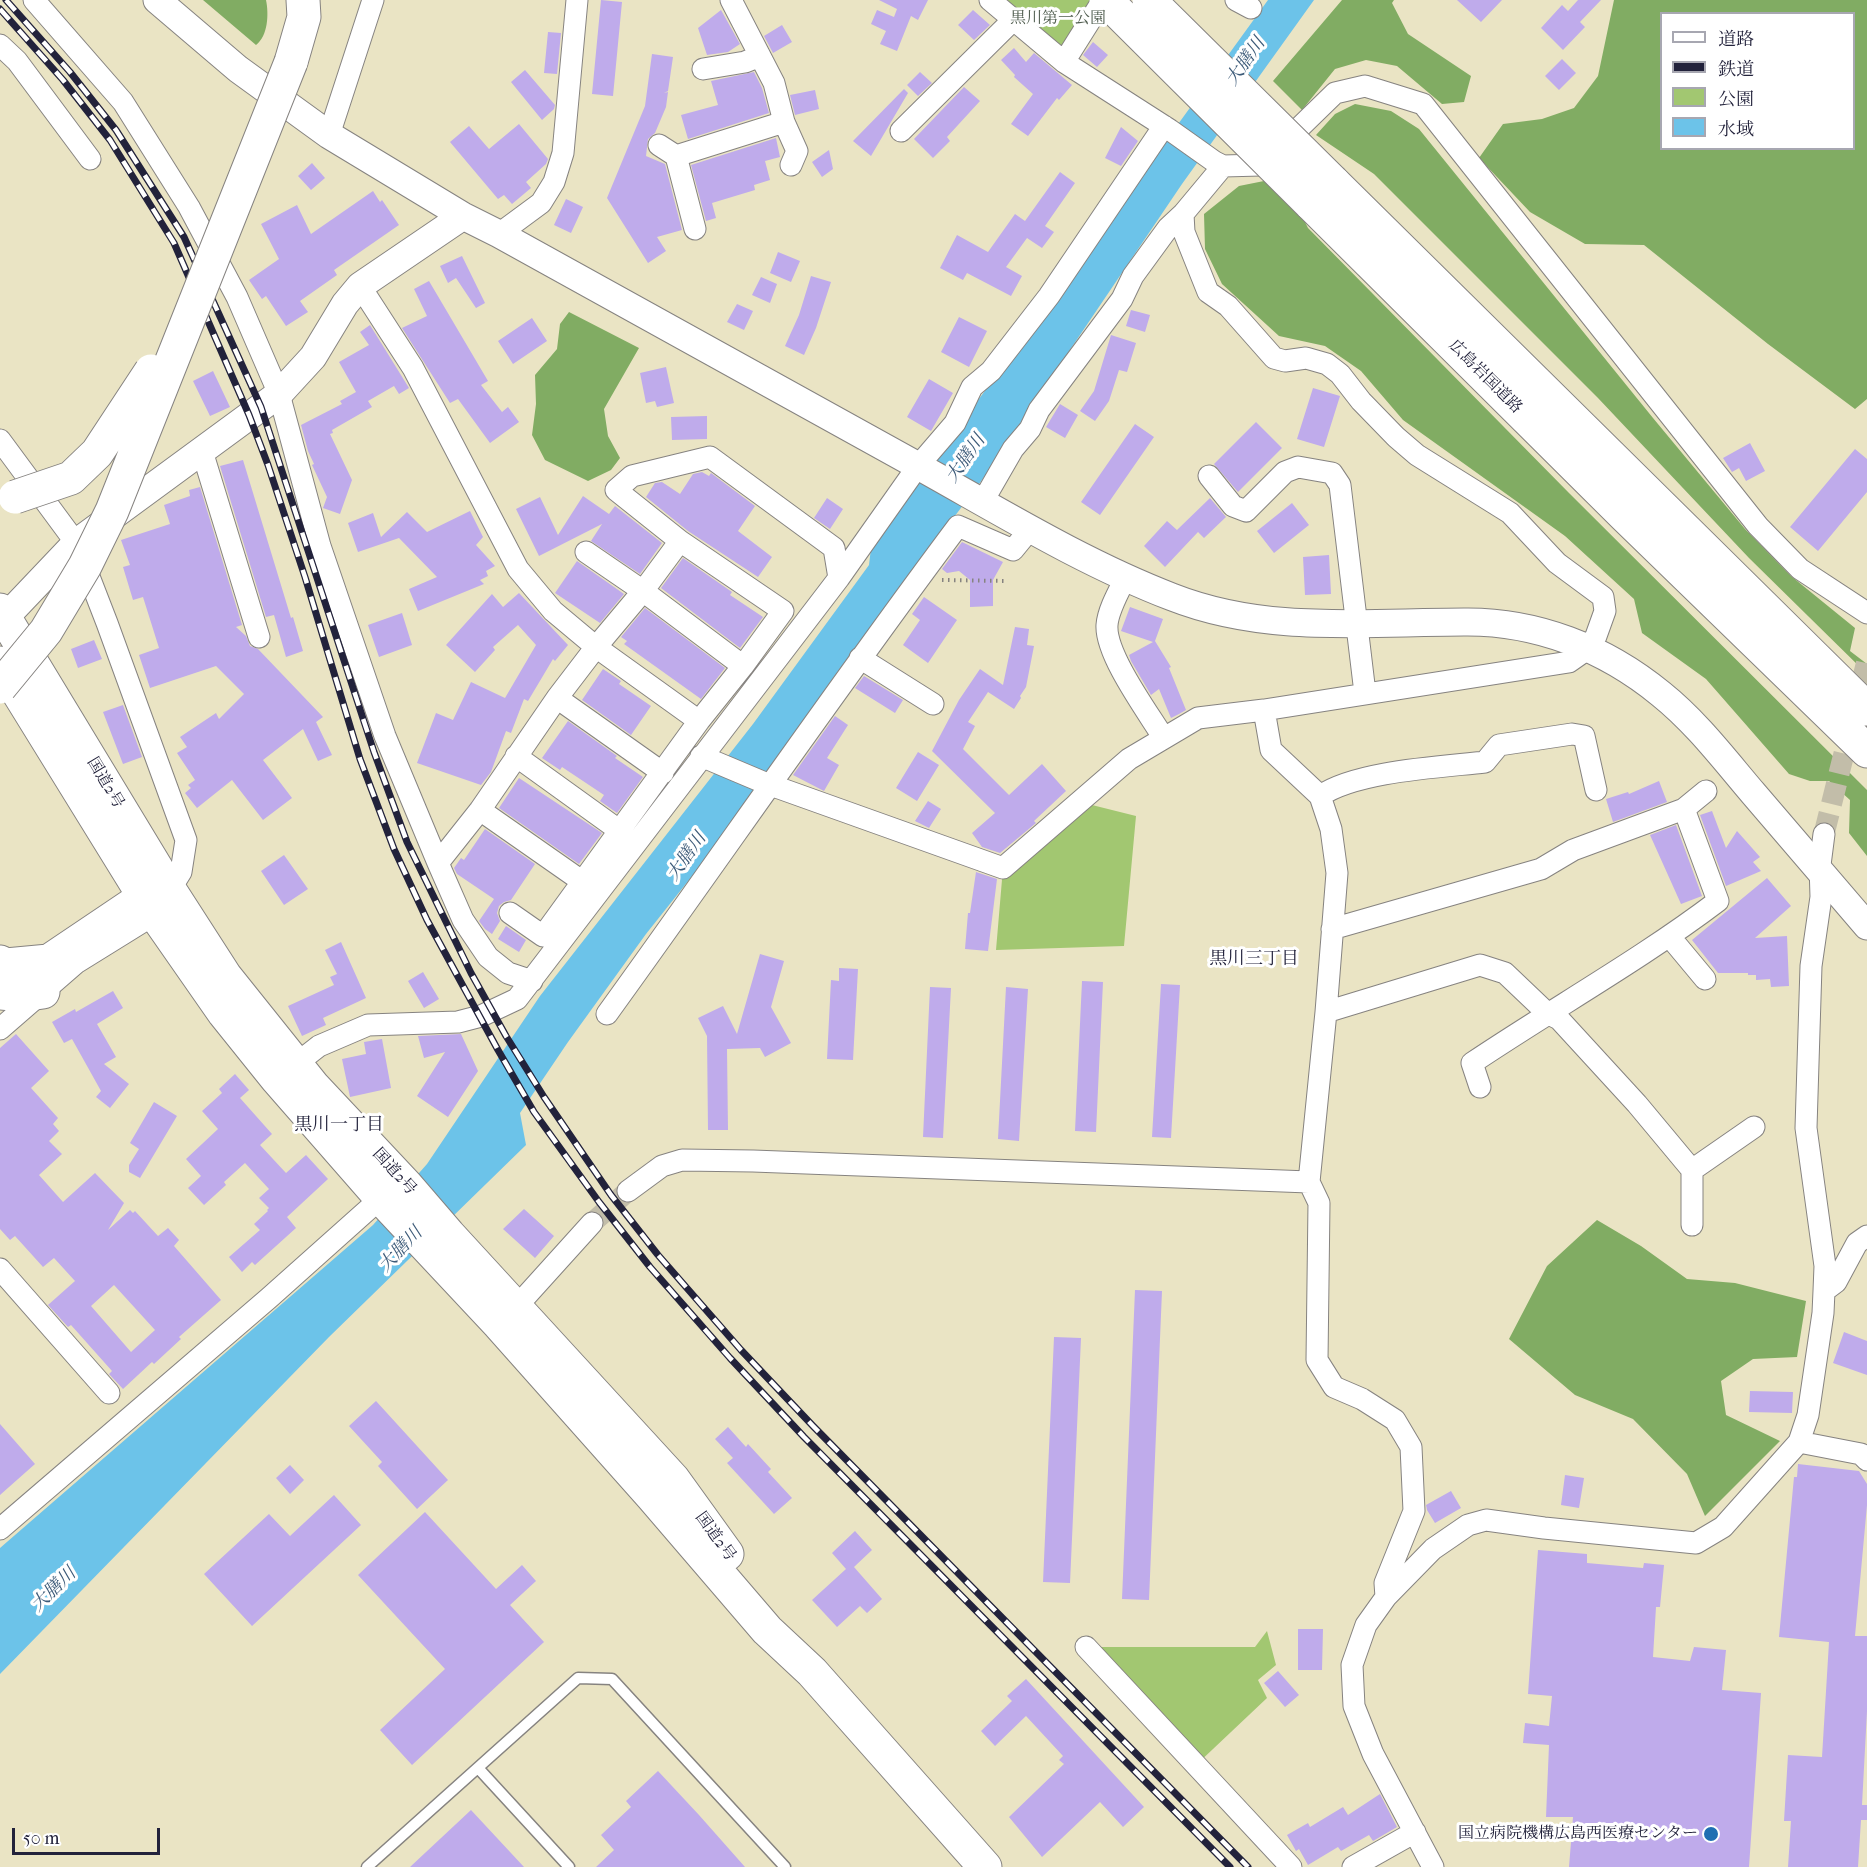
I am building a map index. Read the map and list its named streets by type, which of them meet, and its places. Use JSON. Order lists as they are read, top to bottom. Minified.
{"streets":{"highway":["広島岩国道路","国道2号"]},"districts":["黒川三丁目","黒川一丁目"],"water":["大膳川"],"parks":["黒川第一公園"],"places":["国立病院機構広島西医療センター"],"legend":["道路","鉄道","公園","水域"],"scale_bar":"50 m"}
